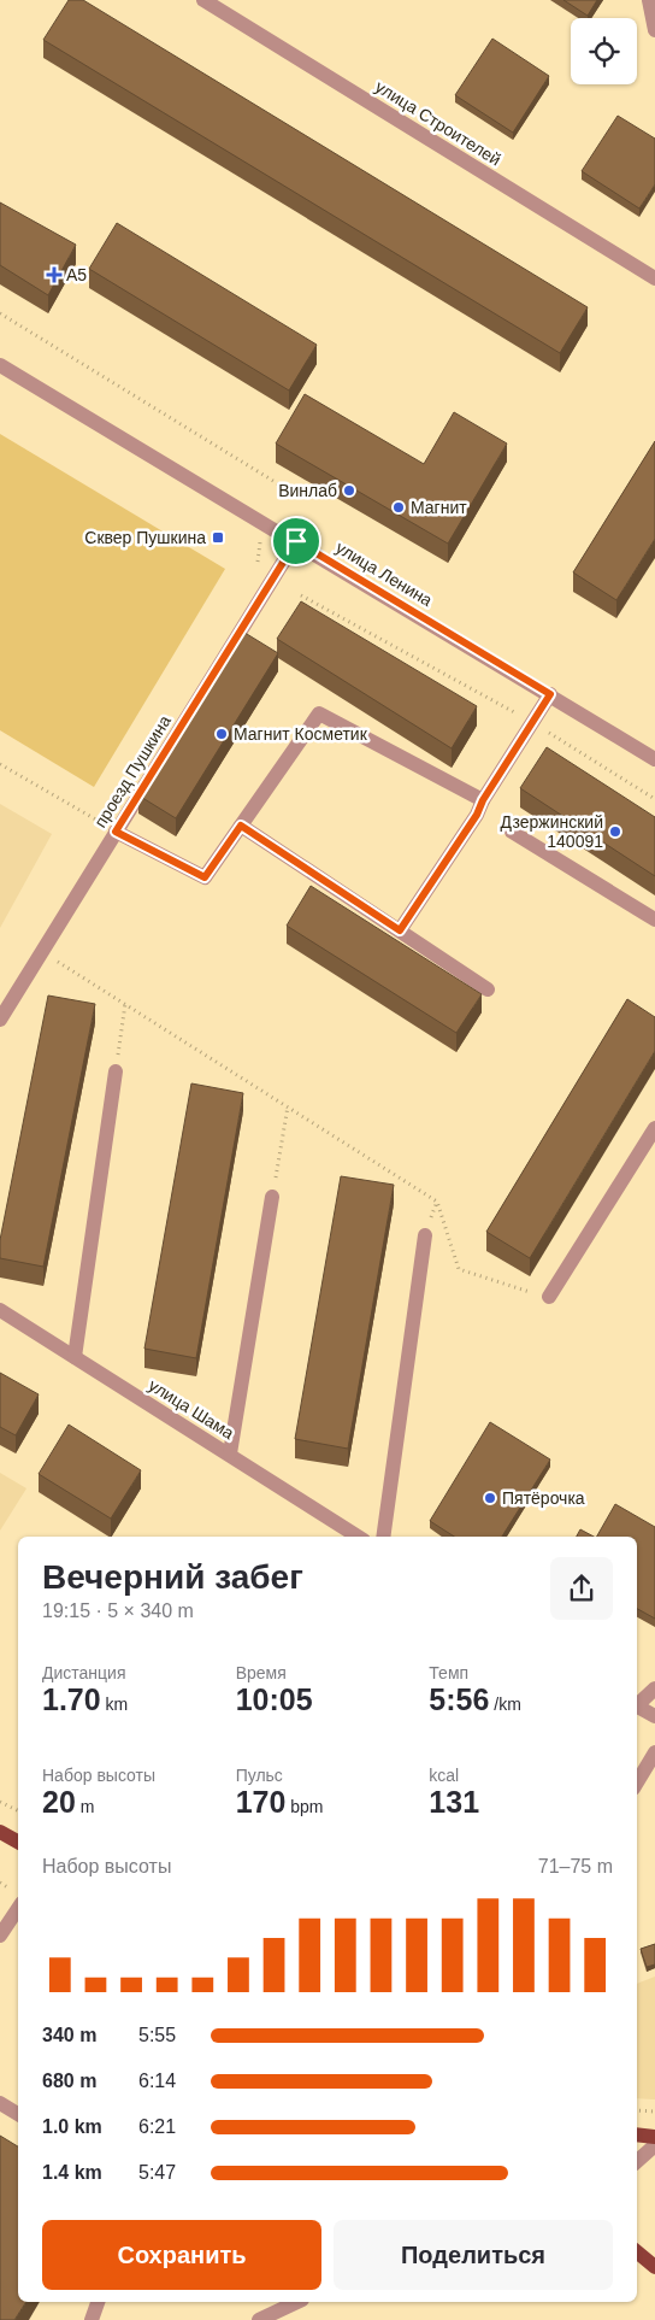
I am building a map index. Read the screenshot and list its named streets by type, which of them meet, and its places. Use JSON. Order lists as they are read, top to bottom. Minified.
{"streets":{"street":["улица Строителей","улица Ленина","проезд Пушкина","улица Шама"]},"crossings":[["улица Ленина","проезд Пушкина"]],"places":{"health":["А5"],"other":["Винлаб","Магнит","Магнит Косметик","Дзержинский 140091","Пятёрочка"],"transit":["Сквер Пушкина"]},"page":{"heading":["Вечерний забег","19:15 · 5 × 340 m"],"stats":[["Дистанция","1.70 km"],["Время","10:05"],["Темп","5:56 /km"],["Набор высоты","20 m"],["Пульс","170 bpm"],["kcal","131"]],"chart":["Набор высоты","71–75 m"],"list":[{"name":"340 m","note":"5:55"},{"name":"680 m","note":"6:14"},{"name":"1.0 km","note":"6:21"},{"name":"1.4 km","note":"5:47"}],"buttons":["Сохранить","Поделиться"]}}
